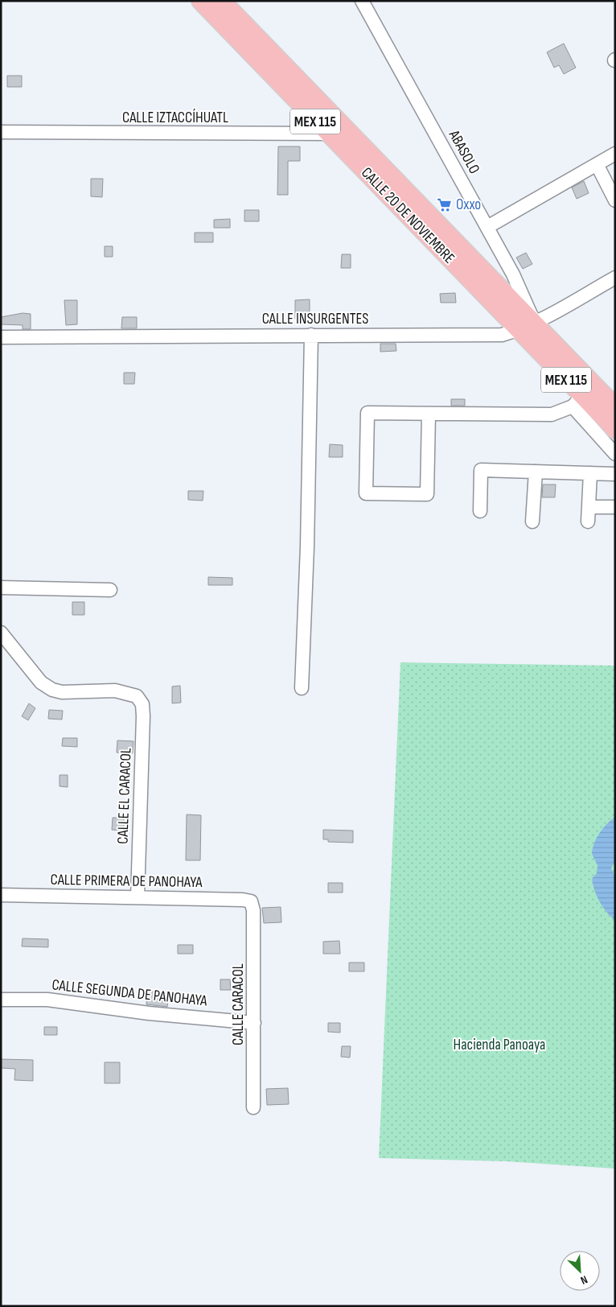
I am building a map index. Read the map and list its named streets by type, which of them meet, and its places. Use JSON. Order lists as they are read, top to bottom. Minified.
{"streets":{"main road":["MEX 115","CALLE 20 DE NOVIEMBRE"],"street":["CALLE IZTACCÍHUATL","ABASOLO","CALLE INSURGENTES","CALLE EL CARACOL","CALLE PRIMERA DE PANOHAYA","CALLE SEGUNDA DE PANOHAYA","CALLE CARACOL"]},"crossings":[["CALLE IZTACCÍHUATL","CALLE 20 DE NOVIEMBRE"],["ABASOLO","CALLE 20 DE NOVIEMBRE"],["ABASOLO","CALLE INSURGENTES"],["CALLE 20 DE NOVIEMBRE","CALLE INSURGENTES"],["CALLE EL CARACOL","CALLE PRIMERA DE PANOHAYA"],["CALLE PRIMERA DE PANOHAYA","CALLE CARACOL"],["CALLE SEGUNDA DE PANOHAYA","CALLE CARACOL"]],"parks":["Hacienda Panoaya"],"places":{"supermarket":["Oxxo"]},"north":"bottom right"}
